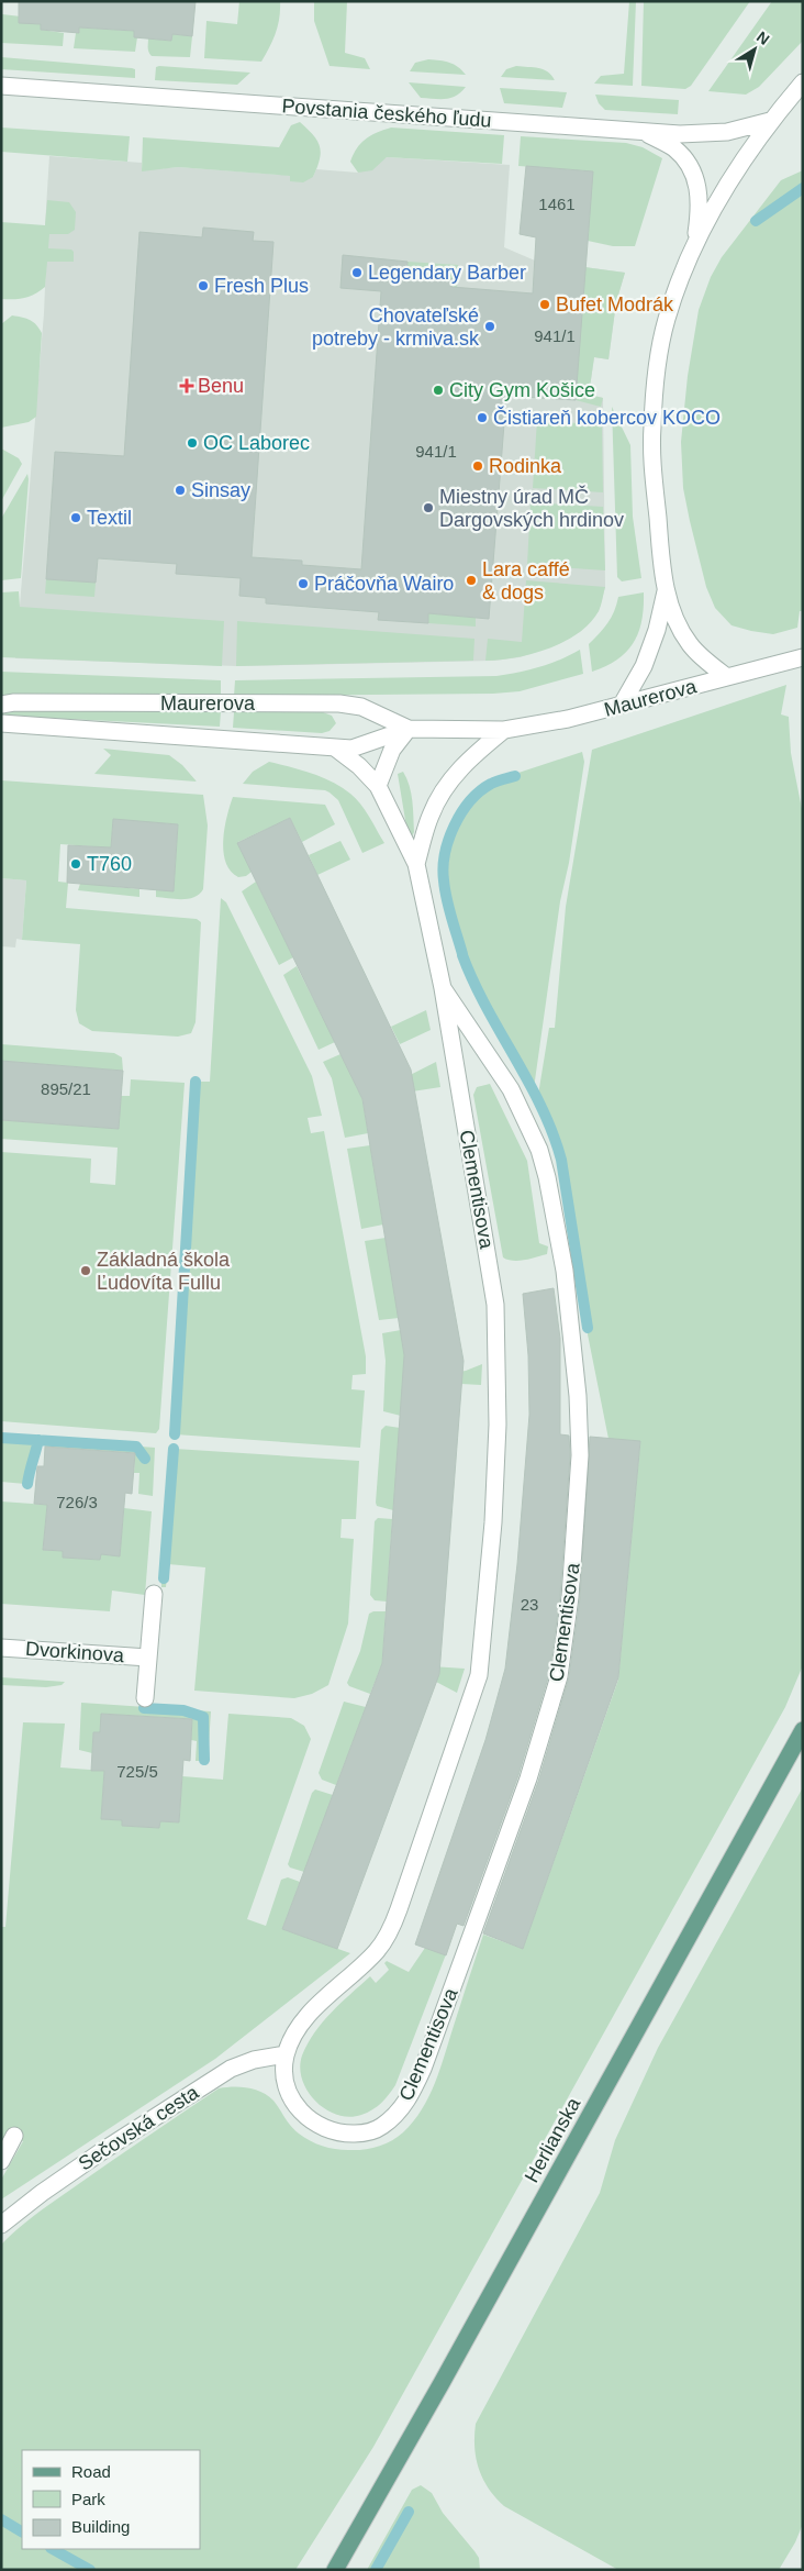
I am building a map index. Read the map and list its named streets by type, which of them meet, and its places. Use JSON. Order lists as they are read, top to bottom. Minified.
{"streets":{"main road":["Herlianska"],"street":["Povstania českého ľudu","Maurerova","Clementisova","Dvorkinova","Sečovská cesta"]},"crossings":[["Maurerova","Clementisova"],["Clementisova","Sečovská cesta"]],"places":{"other":["Legendary Barber","Fresh Plus","Bufet Modrák","Chovateľské potreby - krmiva.sk","City Gym Košice","Čistiareň kobercov KOCO","OC Laborec","Rodinka","Sinsay","Miestny úrad MČ Dargovských hrdinov","Textil","Lara caffé & dogs","Práčovňa Wairo","T760","Základná škola Ľudovíta Fullu"],"health":["Benu"]},"house_numbers":["1461","941/1","941/1","895/21","726/3","23","725/5"],"legend":["Road","Park","Building"],"north":"top right"}
